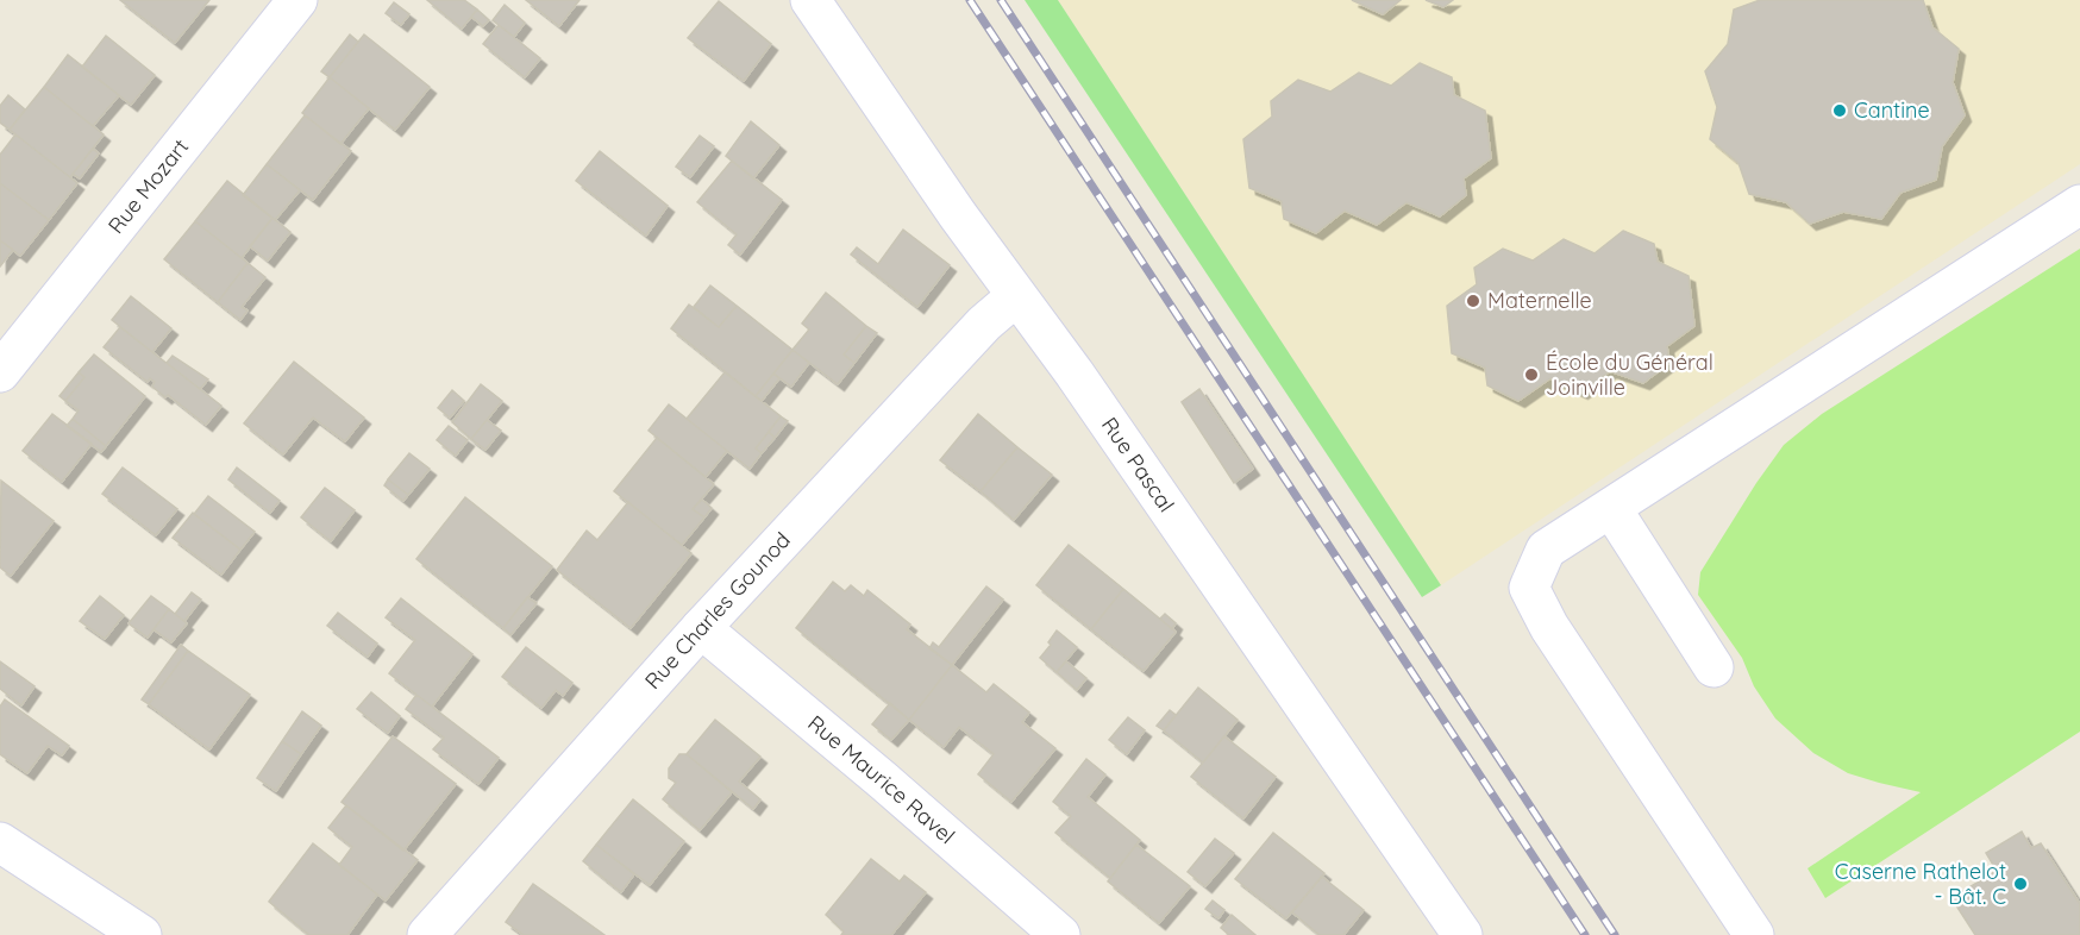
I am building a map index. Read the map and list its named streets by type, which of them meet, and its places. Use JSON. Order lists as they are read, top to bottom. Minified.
{"streets":{"street":["Rue Mozart","Rue Pascal","Rue Charles Gounod","Rue Maurice Ravel"]},"crossings":[["Rue Pascal","Rue Charles Gounod"],["Rue Charles Gounod","Rue Maurice Ravel"]],"places":["Cantine","Maternelle","École du Général Joinville","Caserne Rathelot - Bât. C"]}
